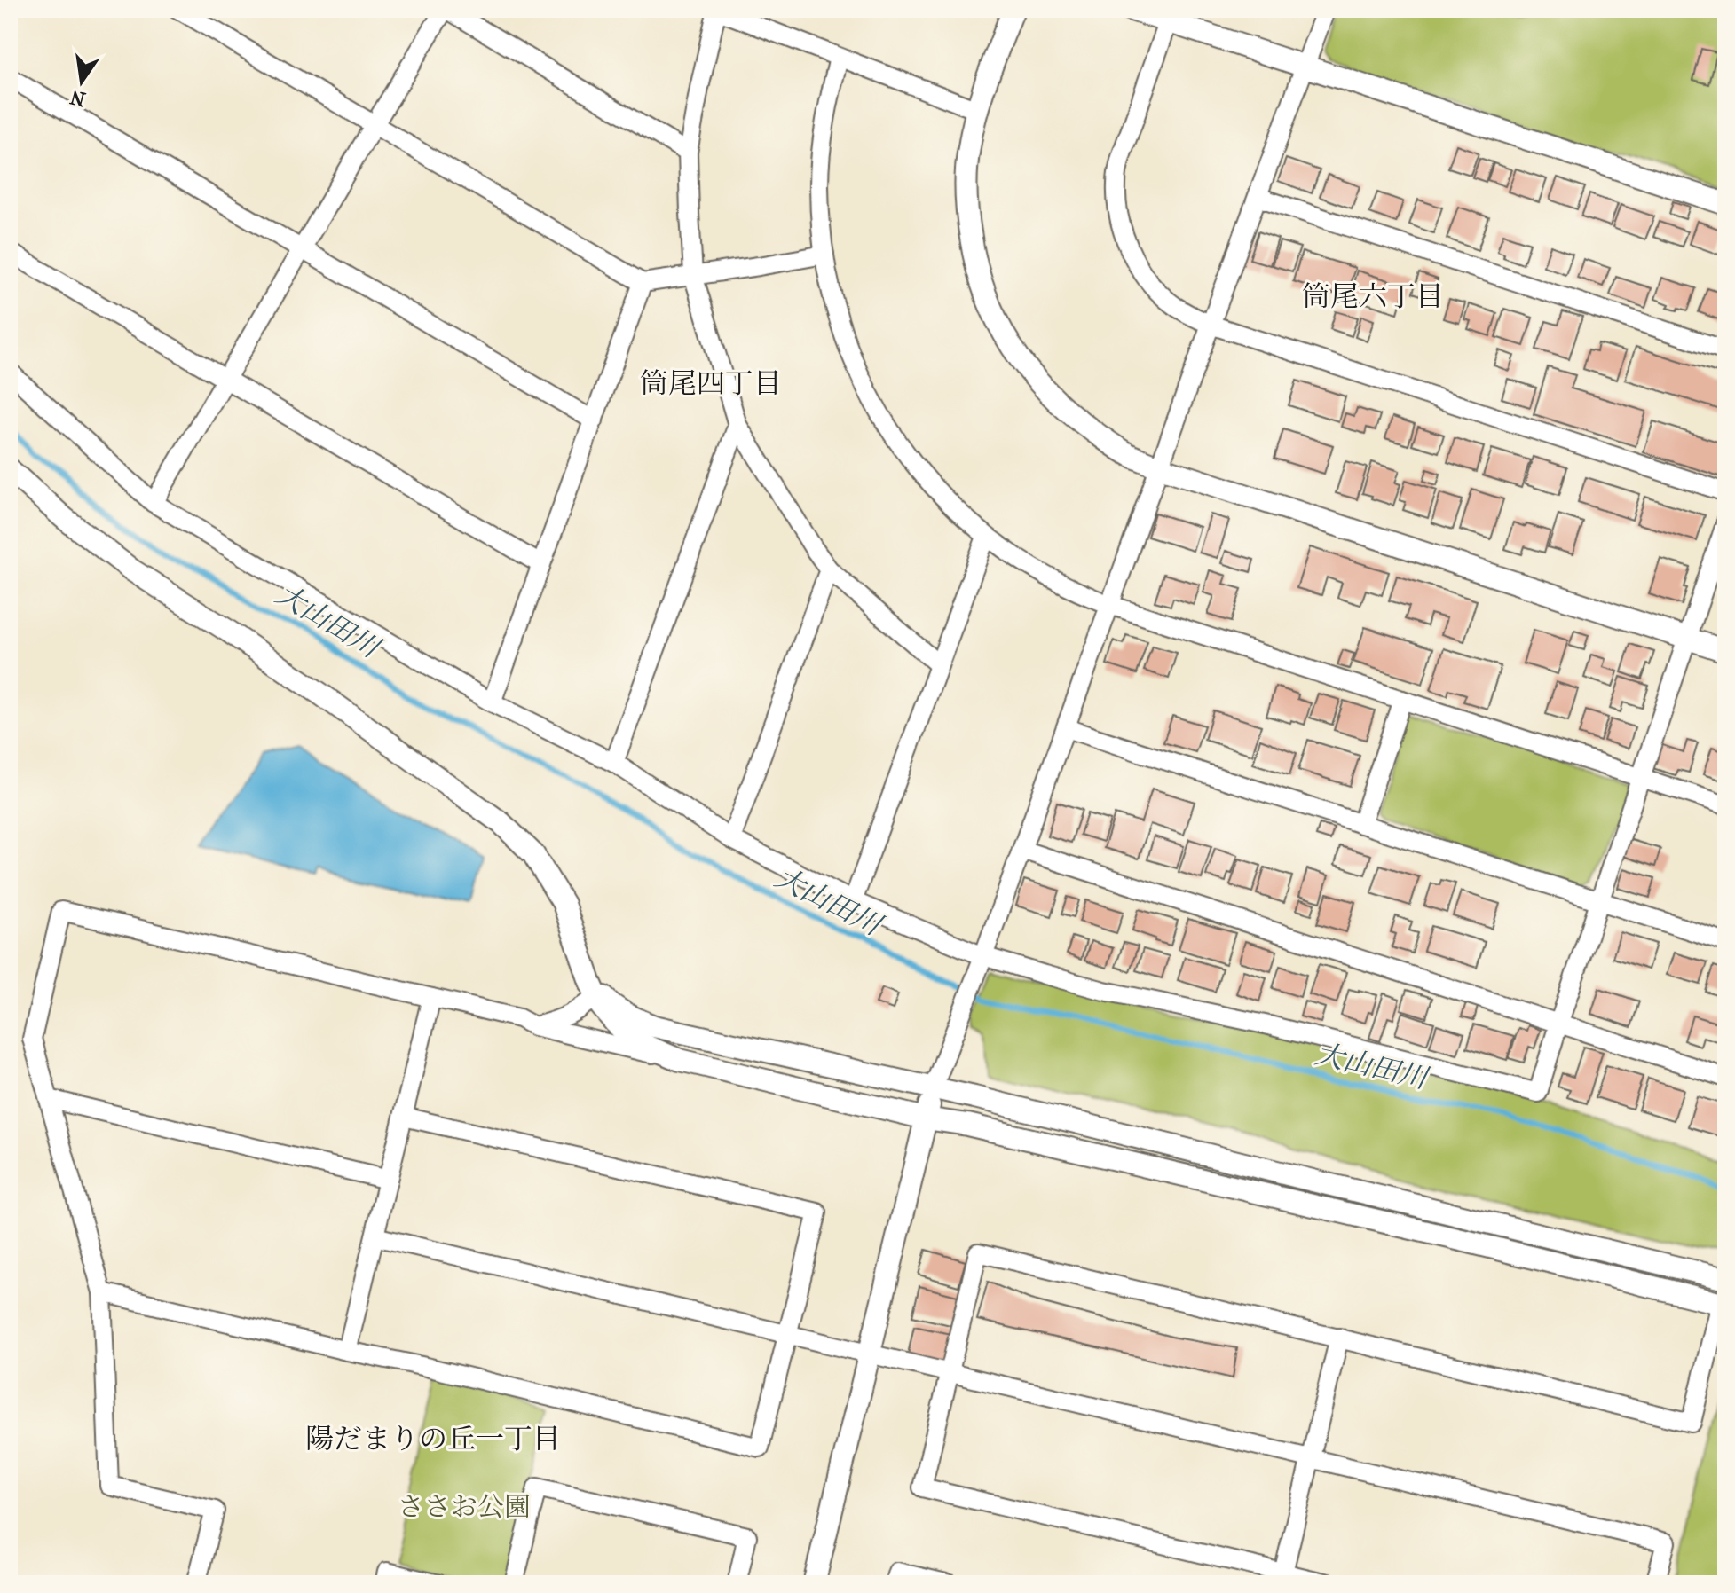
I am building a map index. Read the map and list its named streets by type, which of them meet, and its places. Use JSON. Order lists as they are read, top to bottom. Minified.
{"districts":["筒尾六丁目","筒尾四丁目","陽だまりの丘一丁目"],"water":["大山田川"],"parks":["ささお公園"],"north":"bottom"}
